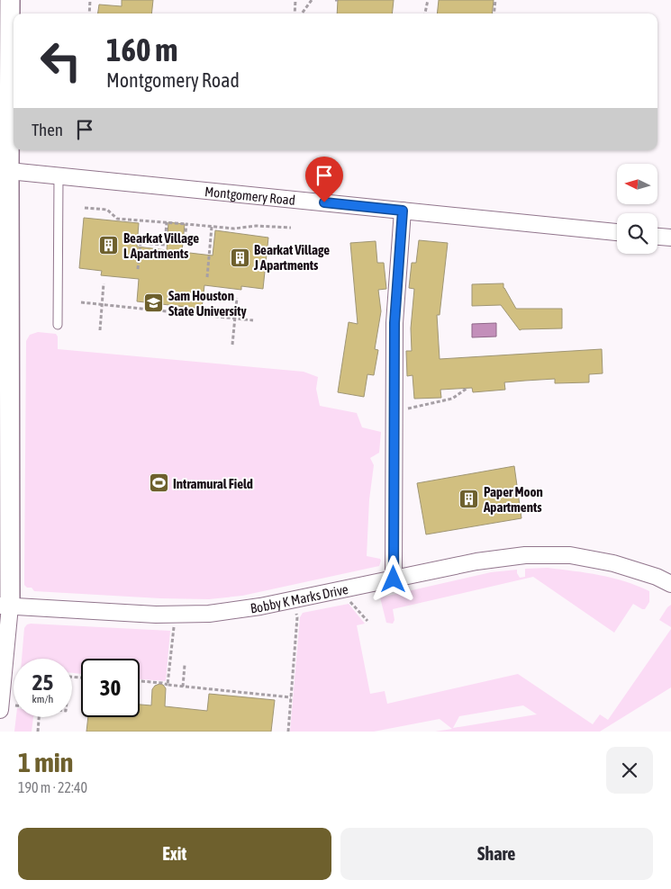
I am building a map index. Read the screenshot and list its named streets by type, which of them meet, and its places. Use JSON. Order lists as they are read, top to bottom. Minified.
{"streets":{"street":["Montgomery Road","Bobby K Marks Drive"]},"places":{"building":["Bearkat Village L Apartments","Bearkat Village J Apartments","Paper Moon Apartments"],"school or university":["Sam Houston State University"],"sports":["Intramural Field"]},"north":"left","page":{"turn":["160 m","Montgomery Road"],"then":"Then","speed":"25 km/h","limit":"30","heading":["1 min","190 m · 22:40"],"buttons":["Exit","Share"]}}
